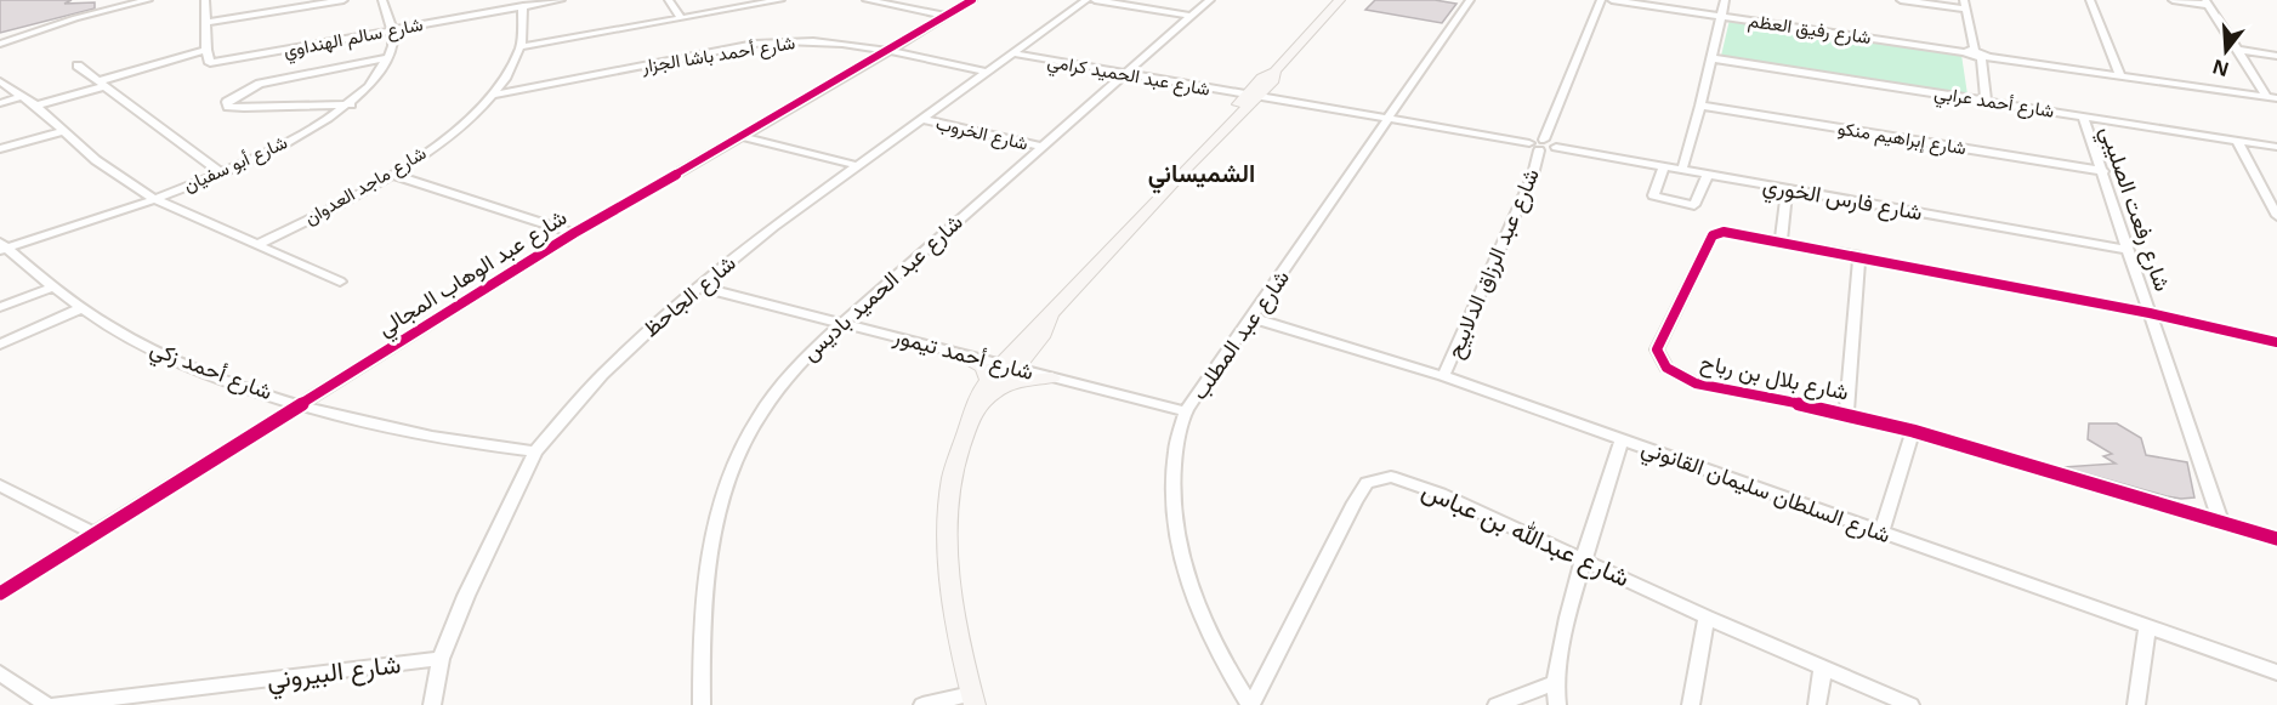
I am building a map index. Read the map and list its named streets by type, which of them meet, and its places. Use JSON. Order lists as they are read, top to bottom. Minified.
{"streets":{"street":["شارع رفيق العظم","شارع سالم الهنداوي","شارع أحمد باشا الجزار","شارع عبد الحميد كرامي","شارع أحمد عرابي","شارع الخروب","شارع إبراهيم منكو","شارع أبو سفيان","شارع ماجد العدوان","شارع فارس الخوري","شارع رفعت الصليبي","شارع عبد الرزاق الدلابيح","شارع عبد الوهاب المجالي","شارع عبد الحميد باديس","شارع الجاحظ","شارع عبد المطلب","شارع أحمد تيمور","شارع أحمد زكي","شارع بلال بن رباح","شارع السلطان سليمان القانوني","شارع عبدالله بن عباس","شارع البيروني"]},"crossings":[["شارع سالم الهنداوي","شارع أبو سفيان"],["شارع سالم الهنداوي","شارع ماجد العدوان"],["شارع أحمد باشا الجزار","شارع ماجد العدوان"],["شارع أحمد باشا الجزار","شارع عبد الوهاب المجالي"],["شارع أحمد باشا الجزار","شارع الجاحظ"],["شارع عبد الحميد كرامي","شارع عبد الحميد باديس"],["شارع عبد الحميد كرامي","شارع الجاحظ"],["شارع أحمد عرابي","شارع رفعت الصليبي"],["شارع الخروب","شارع عبد الحميد باديس"],["شارع الخروب","شارع الجاحظ"],["شارع إبراهيم منكو","شارع رفعت الصليبي"],["شارع أبو سفيان","شارع أحمد زكي"],["شارع فارس الخوري","شارع رفعت الصليبي"],["شارع فارس الخوري","شارع عبد الرزاق الدلابيح"],["شارع رفعت الصليبي","شارع بلال بن رباح"],["شارع عبد الرزاق الدلابيح","شارع السلطان سليمان القانوني"],["شارع عبد الوهاب المجالي","شارع أحمد زكي"],["شارع عبد الحميد باديس","شارع أحمد تيمور"],["شارع الجاحظ","شارع أحمد تيمور"],["شارع الجاحظ","شارع أحمد زكي"],["شارع الجاحظ","شارع البيروني"],["شارع عبد المطلب","شارع أحمد تيمور"],["شارع عبد المطلب","شارع السلطان سليمان القانوني"],["شارع عبد المطلب","شارع عبدالله بن عباس"]],"districts":["الشميساني"],"north":"bottom"}
